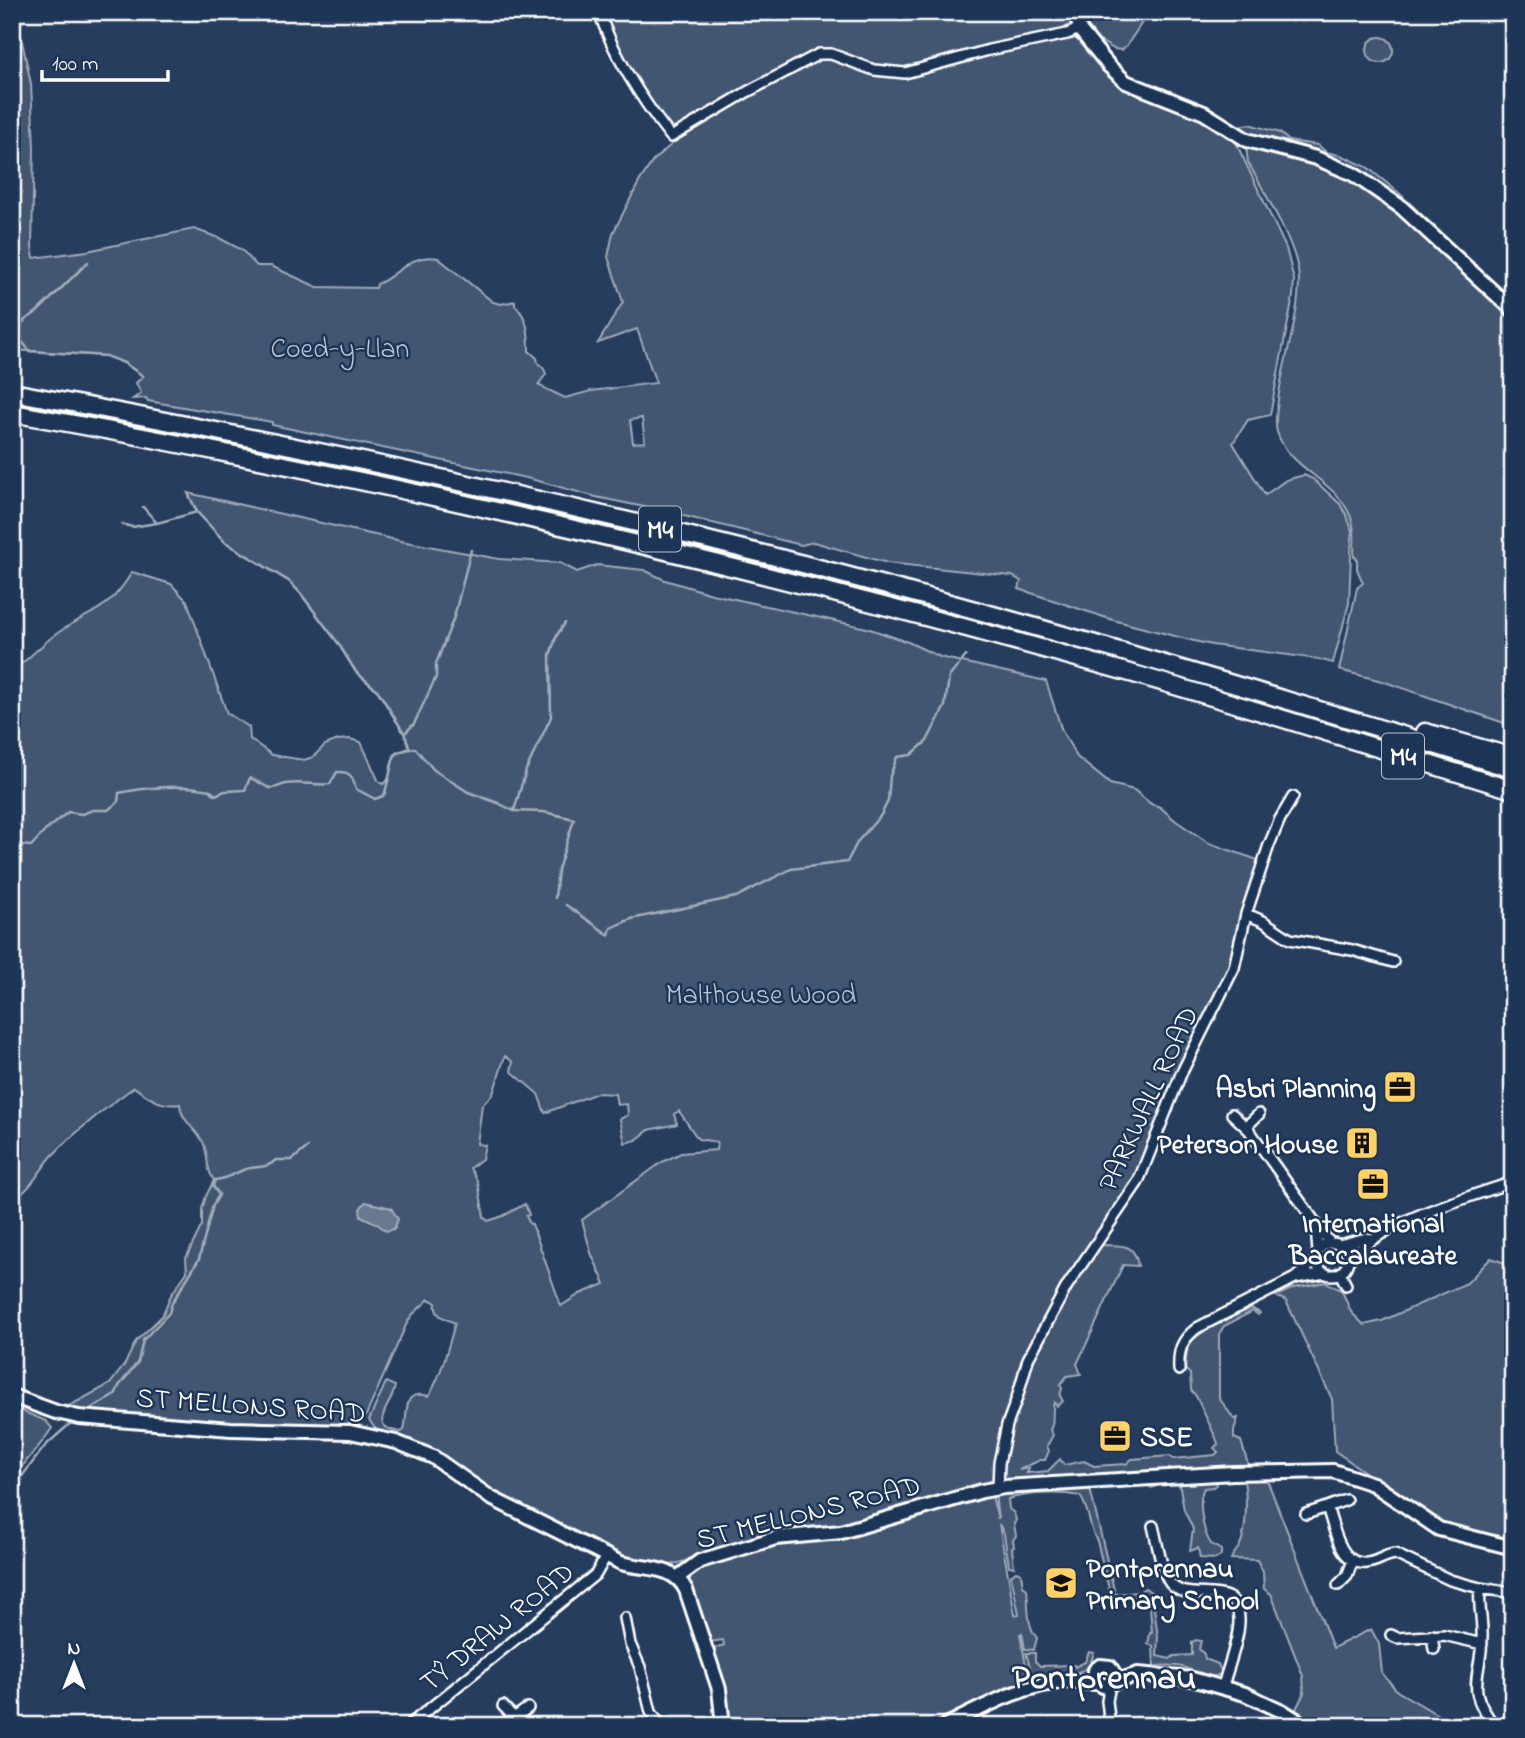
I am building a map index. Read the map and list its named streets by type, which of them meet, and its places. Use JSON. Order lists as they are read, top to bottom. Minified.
{"streets":{"highway":["M4"],"main road":["ST MELLONS ROAD"],"street":["PARKWALL ROAD","TŶ DRAW ROAD"]},"crossings":[["PARKWALL ROAD","ST MELLONS ROAD"],["ST MELLONS ROAD","TŶ DRAW ROAD"]],"districts":["Pontprennau"],"parks":["Coed-y-Llan","Malthouse Wood"],"places":{"office":["Asbri Planning","International Baccalaureate","SSE"],"building":["Peterson House"],"school or university":["Pontprennau Primary School"]},"scale_bar":"100 m","north":"top"}
